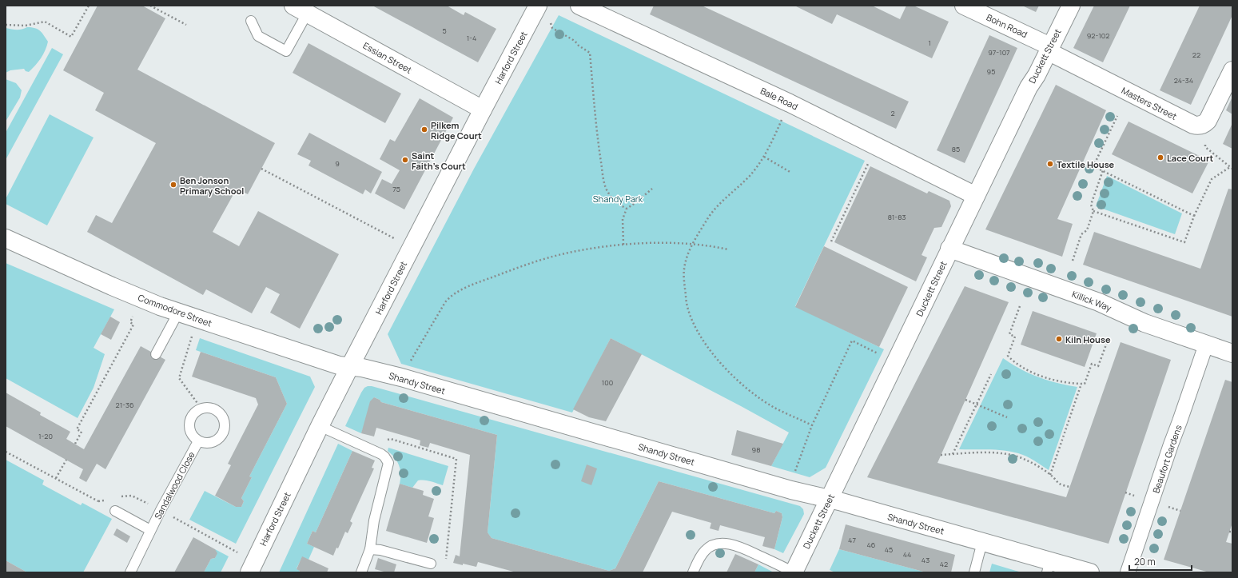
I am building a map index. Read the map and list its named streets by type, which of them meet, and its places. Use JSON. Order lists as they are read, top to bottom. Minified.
{"streets":{"street":["Bohn Road","Duckett Street","Essian Street","Harford Street","Bale Road","Masters Street","Killick Way","Commodore Street","Shandy Street","Beaufort Gardens"],"lane":["Sandalwood Close"]},"crossings":[["Bohn Road","Duckett Street"],["Bohn Road","Masters Street"],["Duckett Street","Bale Road"],["Duckett Street","Masters Street"],["Duckett Street","Killick Way"],["Duckett Street","Shandy Street"],["Essian Street","Harford Street"],["Harford Street","Commodore Street"],["Harford Street","Shandy Street"],["Killick Way","Beaufort Gardens"],["Commodore Street","Shandy Street"]],"parks":["Shandy Park"],"places":["Pilkem Ridge Court","Lace Court","Saint Faith's Court","Textile House","Ben Jonson Primary School","Kiln House"],"house_numbers":["5","92-102","1-4","1","97-107","22","95","24-34","2","85","9","75","81-83","100","21-36","1-20","98","47","46","45","44","43","42"],"scale_bar":"20 m"}
